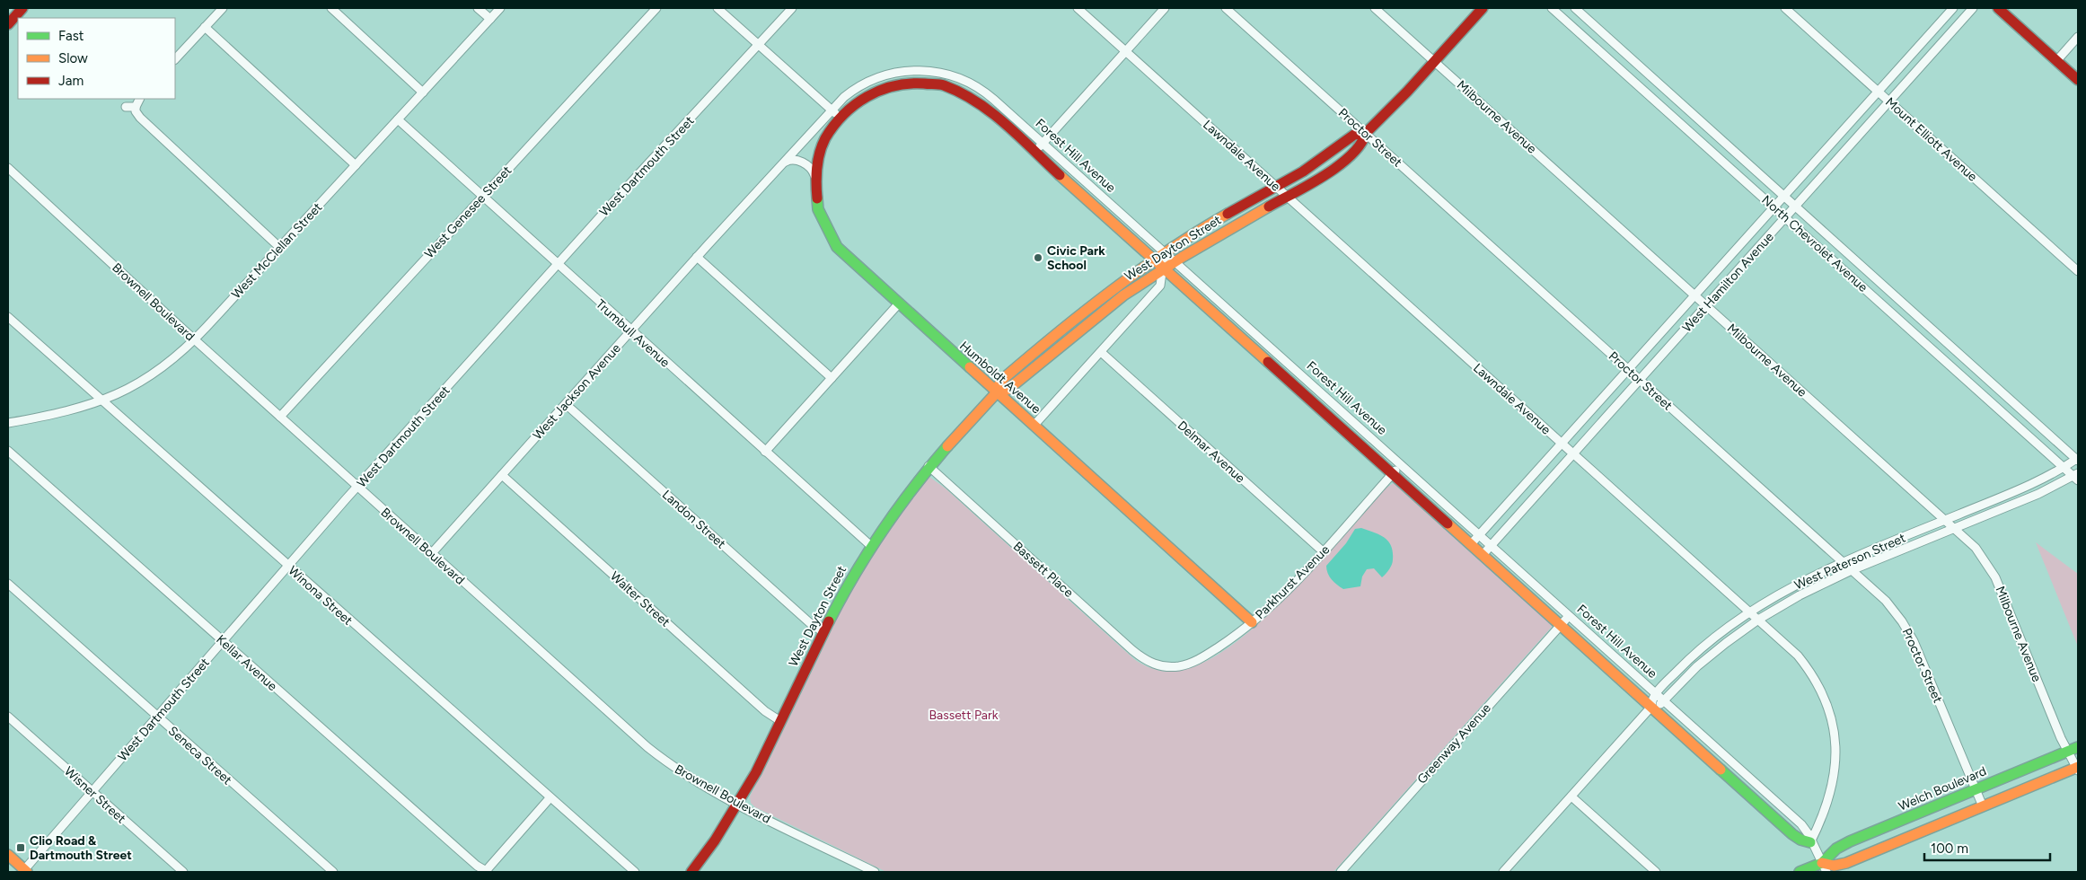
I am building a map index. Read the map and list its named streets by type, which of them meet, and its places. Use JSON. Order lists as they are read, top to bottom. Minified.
{"streets":{"street":["Milbourne Avenue","Proctor Street","Mount Elliott Avenue","Forest Hill Avenue","Lawndale Avenue","West Dartmouth Street","West Genesee Street","North Chevrolet Avenue","West Dayton Street","West McClellan Street","West Hamilton Avenue","Brownell Boulevard","Trumbull Avenue","Humboldt Avenue","West Jackson Avenue","Delmar Avenue","Landon Street","West Paterson Street","Bassett Place","Parkhurst Avenue","Winona Street","Walter Street","Kellar Avenue","Greenway Avenue","Seneca Street","Welch Boulevard","Wisner Street"]},"crossings":[["Milbourne Avenue","West Dayton Street"],["Milbourne Avenue","West Hamilton Avenue"],["Milbourne Avenue","West Paterson Street"],["Milbourne Avenue","Welch Boulevard"],["Proctor Street","West Dayton Street"],["Proctor Street","West Hamilton Avenue"],["Proctor Street","West Paterson Street"],["Proctor Street","Welch Boulevard"],["Mount Elliott Avenue","West Hamilton Avenue"],["Forest Hill Avenue","Lawndale Avenue"],["Forest Hill Avenue","West Dayton Street"],["Forest Hill Avenue","West Hamilton Avenue"],["Forest Hill Avenue","Humboldt Avenue"],["Forest Hill Avenue","West Jackson Avenue"],["Forest Hill Avenue","West Paterson Street"],["Forest Hill Avenue","Parkhurst Avenue"],["Forest Hill Avenue","Greenway Avenue"],["Forest Hill Avenue","Welch Boulevard"],["Lawndale Avenue","West Dayton Street"],["Lawndale Avenue","West Hamilton Avenue"],["Lawndale Avenue","West Paterson Street"],["West Dartmouth Street","Brownell Boulevard"],["West Dartmouth Street","Trumbull Avenue"],["West Dartmouth Street","Winona Street"],["West Dartmouth Street","Kellar Avenue"],["West Dartmouth Street","Seneca Street"],["West Dartmouth Street","Wisner Street"],["West Genesee Street","Brownell Boulevard"],["West Genesee Street","Trumbull Avenue"],["North Chevrolet Avenue","West Hamilton Avenue"],["North Chevrolet Avenue","West Paterson Street"],["West Dayton Street","Brownell Boulevard"],["West Dayton Street","Trumbull Avenue"],["West Dayton Street","Humboldt Avenue"],["West Dayton Street","Landon Street"],["West Dayton Street","Bassett Place"],["West Dayton Street","Walter Street"],["West McClellan Street","Brownell Boulevard"],["West McClellan Street","Trumbull Avenue"],["West McClellan Street","Winona Street"],["Brownell Boulevard","West Jackson Avenue"],["Trumbull Avenue","West Jackson Avenue"],["Humboldt Avenue","West Jackson Avenue"],["Humboldt Avenue","Parkhurst Avenue"],["West Jackson Avenue","Landon Street"],["West Jackson Avenue","Walter Street"],["Delmar Avenue","Parkhurst Avenue"],["Bassett Place","Parkhurst Avenue"]],"parks":["Bassett Park"],"places":{"other":["Civic Park School"],"transit":["Clio Road & Dartmouth Street"]},"legend":["Fast","Slow","Jam"],"scale_bar":"100 m"}
